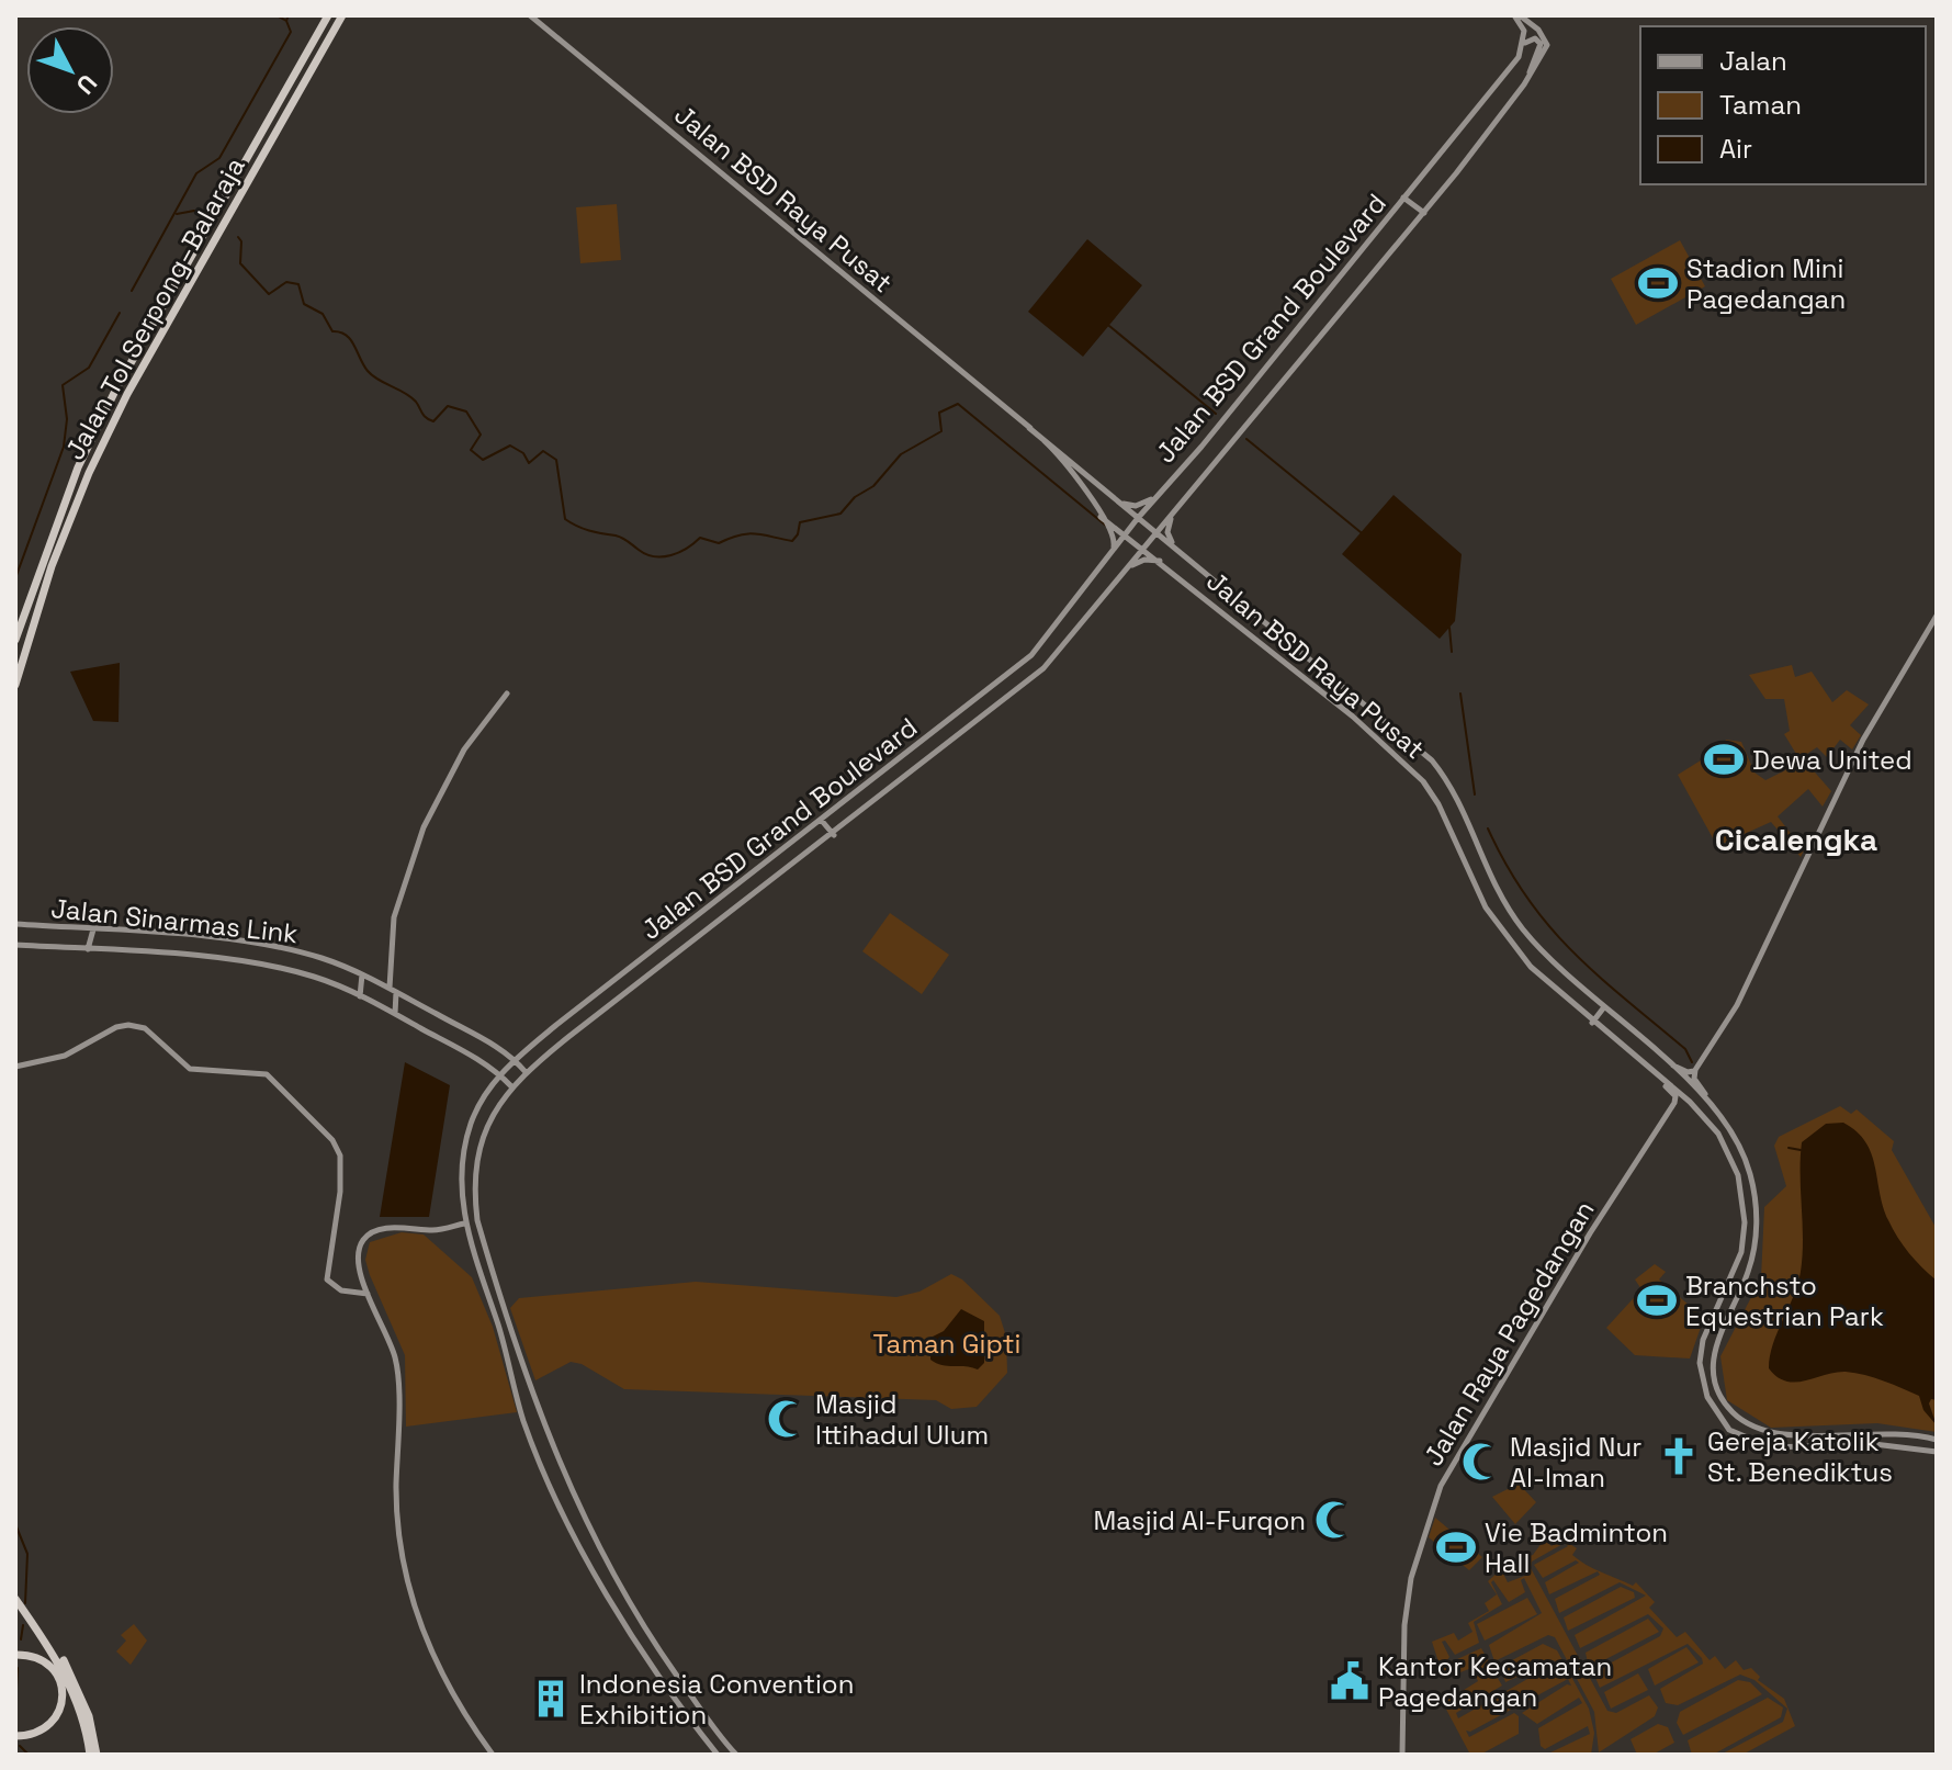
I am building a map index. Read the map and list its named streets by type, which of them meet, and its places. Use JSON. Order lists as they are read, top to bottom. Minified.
{"streets":{"highway":["Jalan Tol Serpong–Balaraja"],"main road":["Jalan BSD Raya Pusat","Jalan BSD Grand Boulevard","Jalan Sinarmas Link","Jalan Raya Pagedangan"]},"crossings":[["Jalan BSD Raya Pusat","Jalan BSD Grand Boulevard"],["Jalan BSD Grand Boulevard","Jalan Sinarmas Link"]],"districts":["Cicalengka"],"parks":["Taman Gipti"],"places":{"sports":["Stadion Mini Pagedangan","Dewa United","Branchsto Equestrian Park","Vie Badminton Hall"],"mosque":["Masjid Ittihadul Ulum","Masjid Nur Al-Iman","Masjid Al-Furqon"],"church":["Gereja Katolik St. Benediktus"],"public building":["Kantor Kecamatan Pagedangan"],"building":["Indonesia Convention Exhibition"]},"legend":["Jalan","Taman","Air"],"north":"bottom right"}
